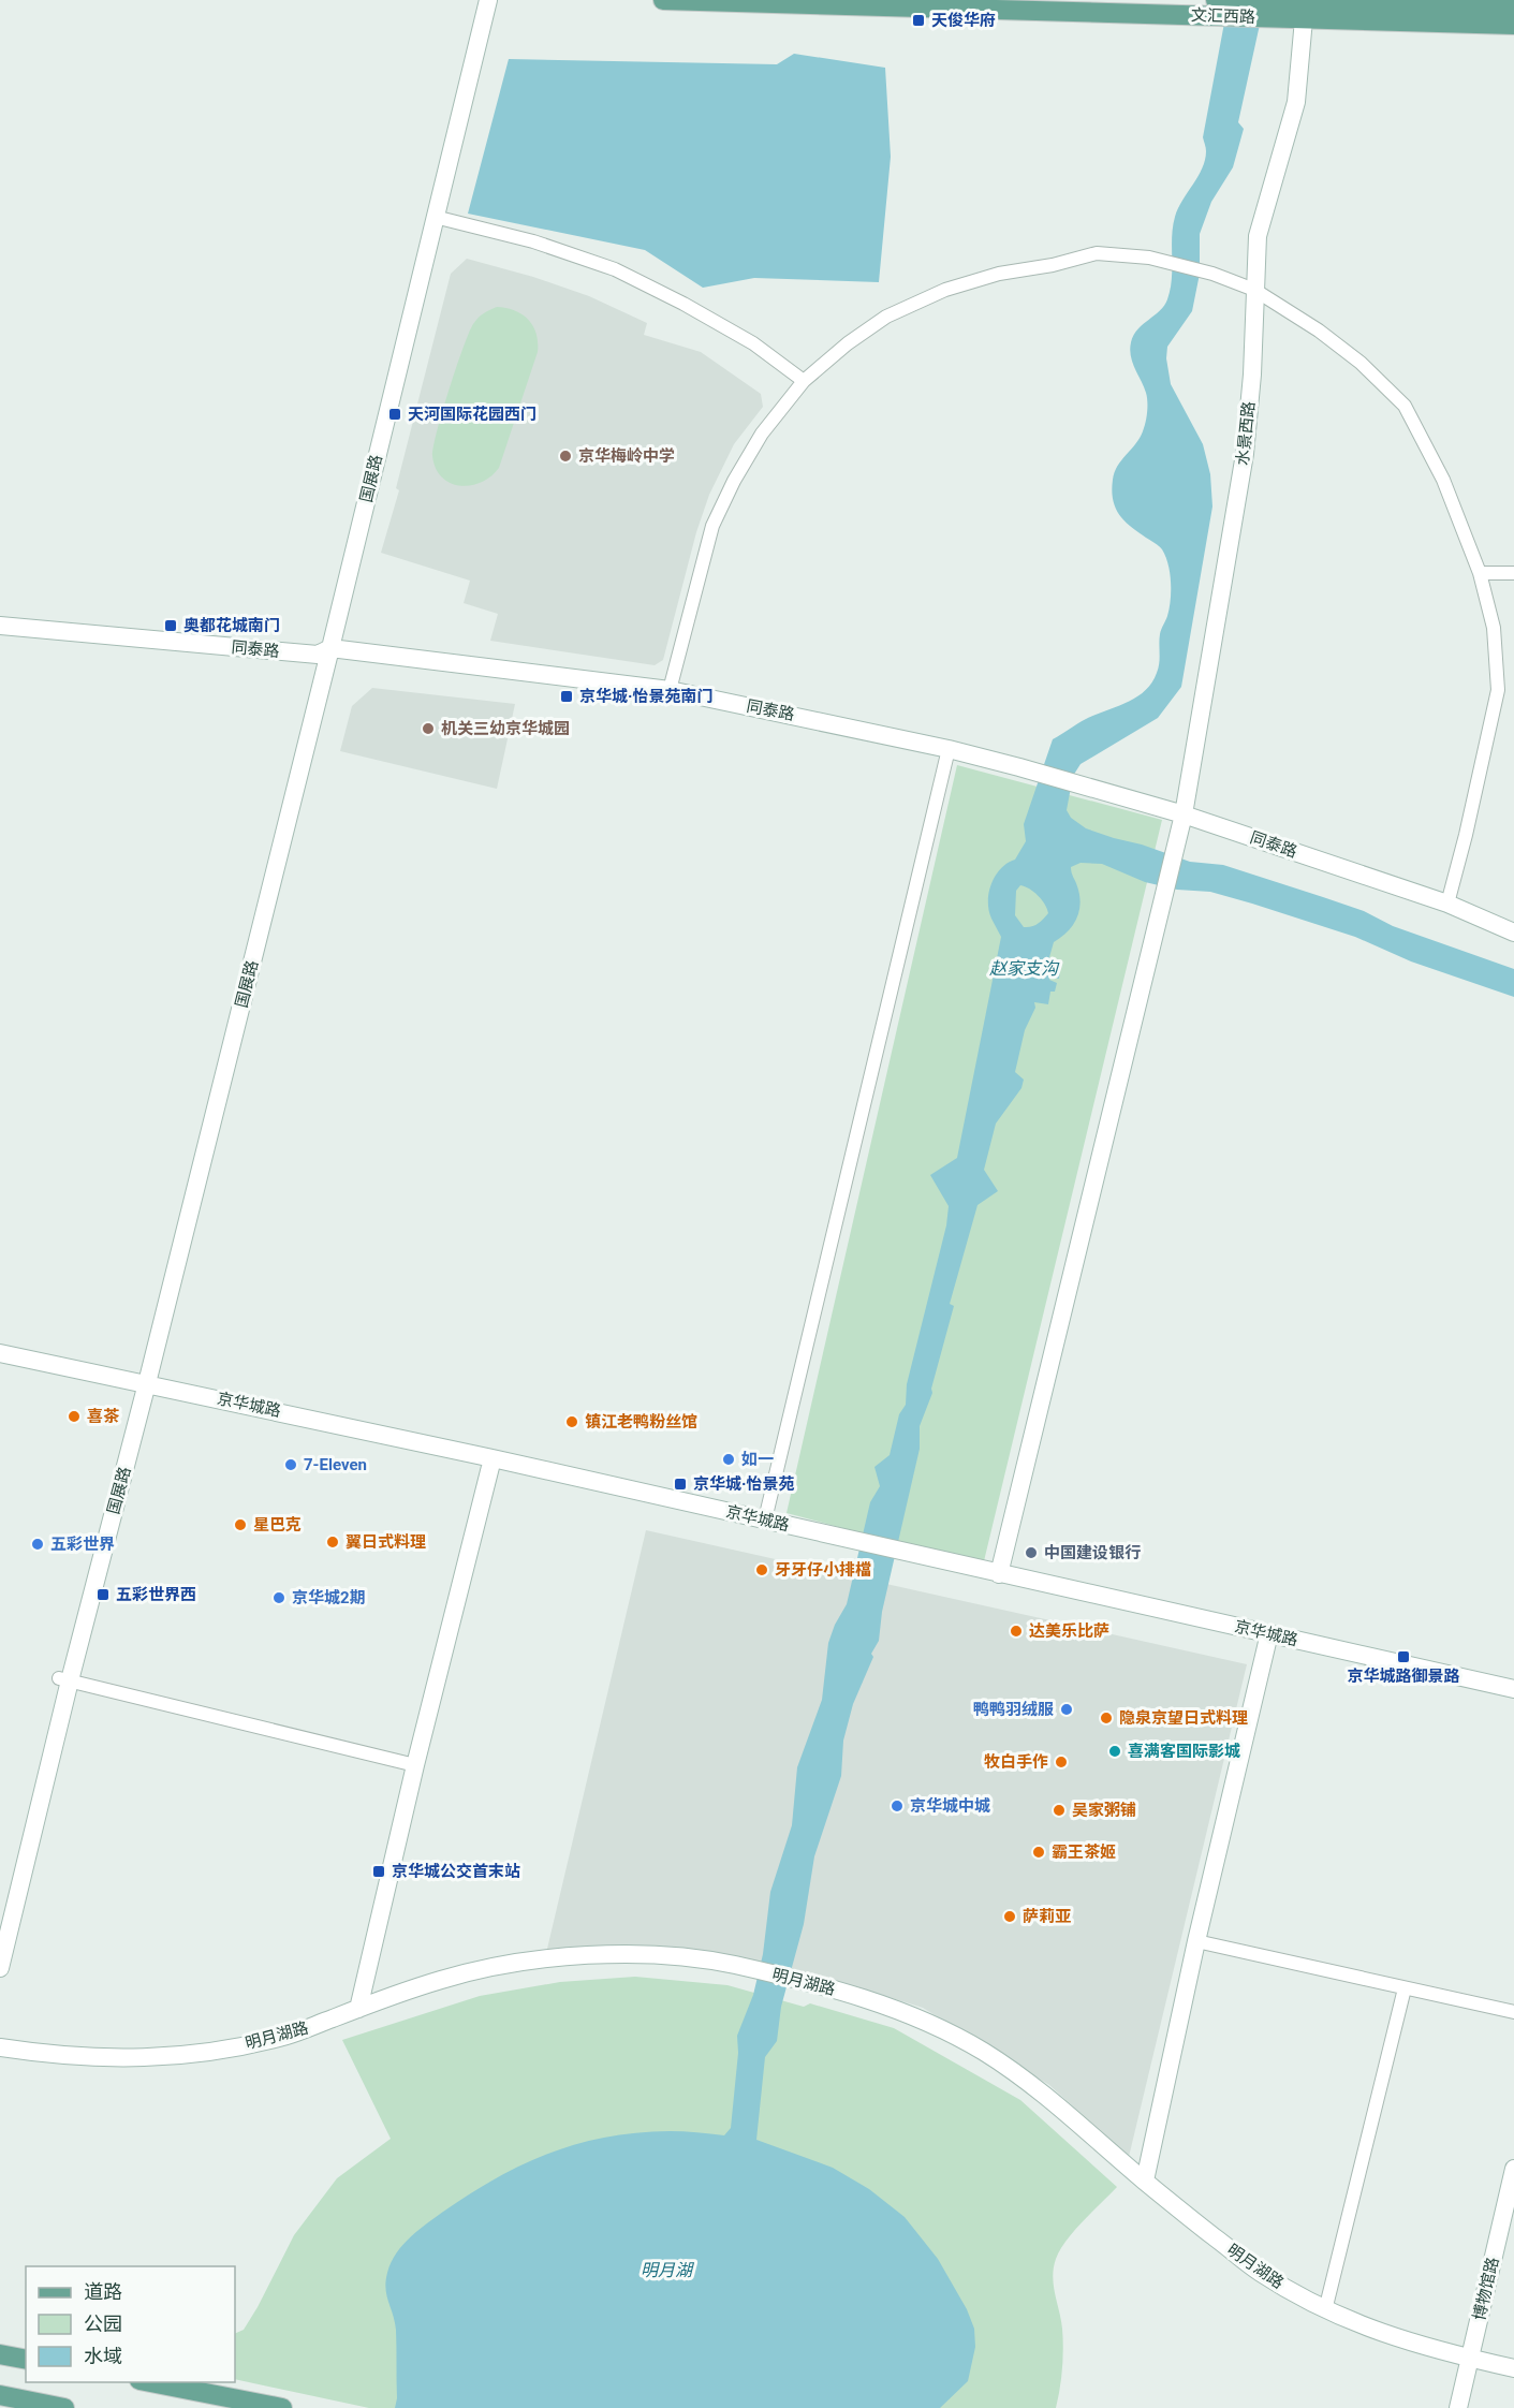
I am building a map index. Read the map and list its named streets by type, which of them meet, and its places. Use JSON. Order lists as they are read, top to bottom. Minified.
{"streets":{"main road":["文汇西路"],"street":["水景西路","国展路","同泰路","京华城路","明月湖路","博物馆路"]},"crossings":[["文汇西路","水景西路"],["水景西路","同泰路"],["水景西路","京华城路"],["国展路","同泰路"],["国展路","京华城路"],["明月湖路","博物馆路"]],"water":["赵家支沟","明月湖"],"places":{"transit":["天俊华府","天河国际花园西门","奥都花城南门","京华城·怡景苑南门","京华城·怡景苑","五彩世界西","京华城路御景路","京华城公交首末站"],"other":["京华梅岭中学","机关三幼京华城园","喜茶","镇江老鸭粉丝馆","如一","7-Eleven","星巴克","翼日式料理","五彩世界","中国建设银行","牙牙仔小排檔","京华城2期","达美乐比萨","鸭鸭羽绒服","隐泉京望日式料理","喜满客国际影城","牧白手作","京华城中城","吴家粥铺","霸王茶姬","萨莉亚"]},"legend":["道路","公园","水域"]}
